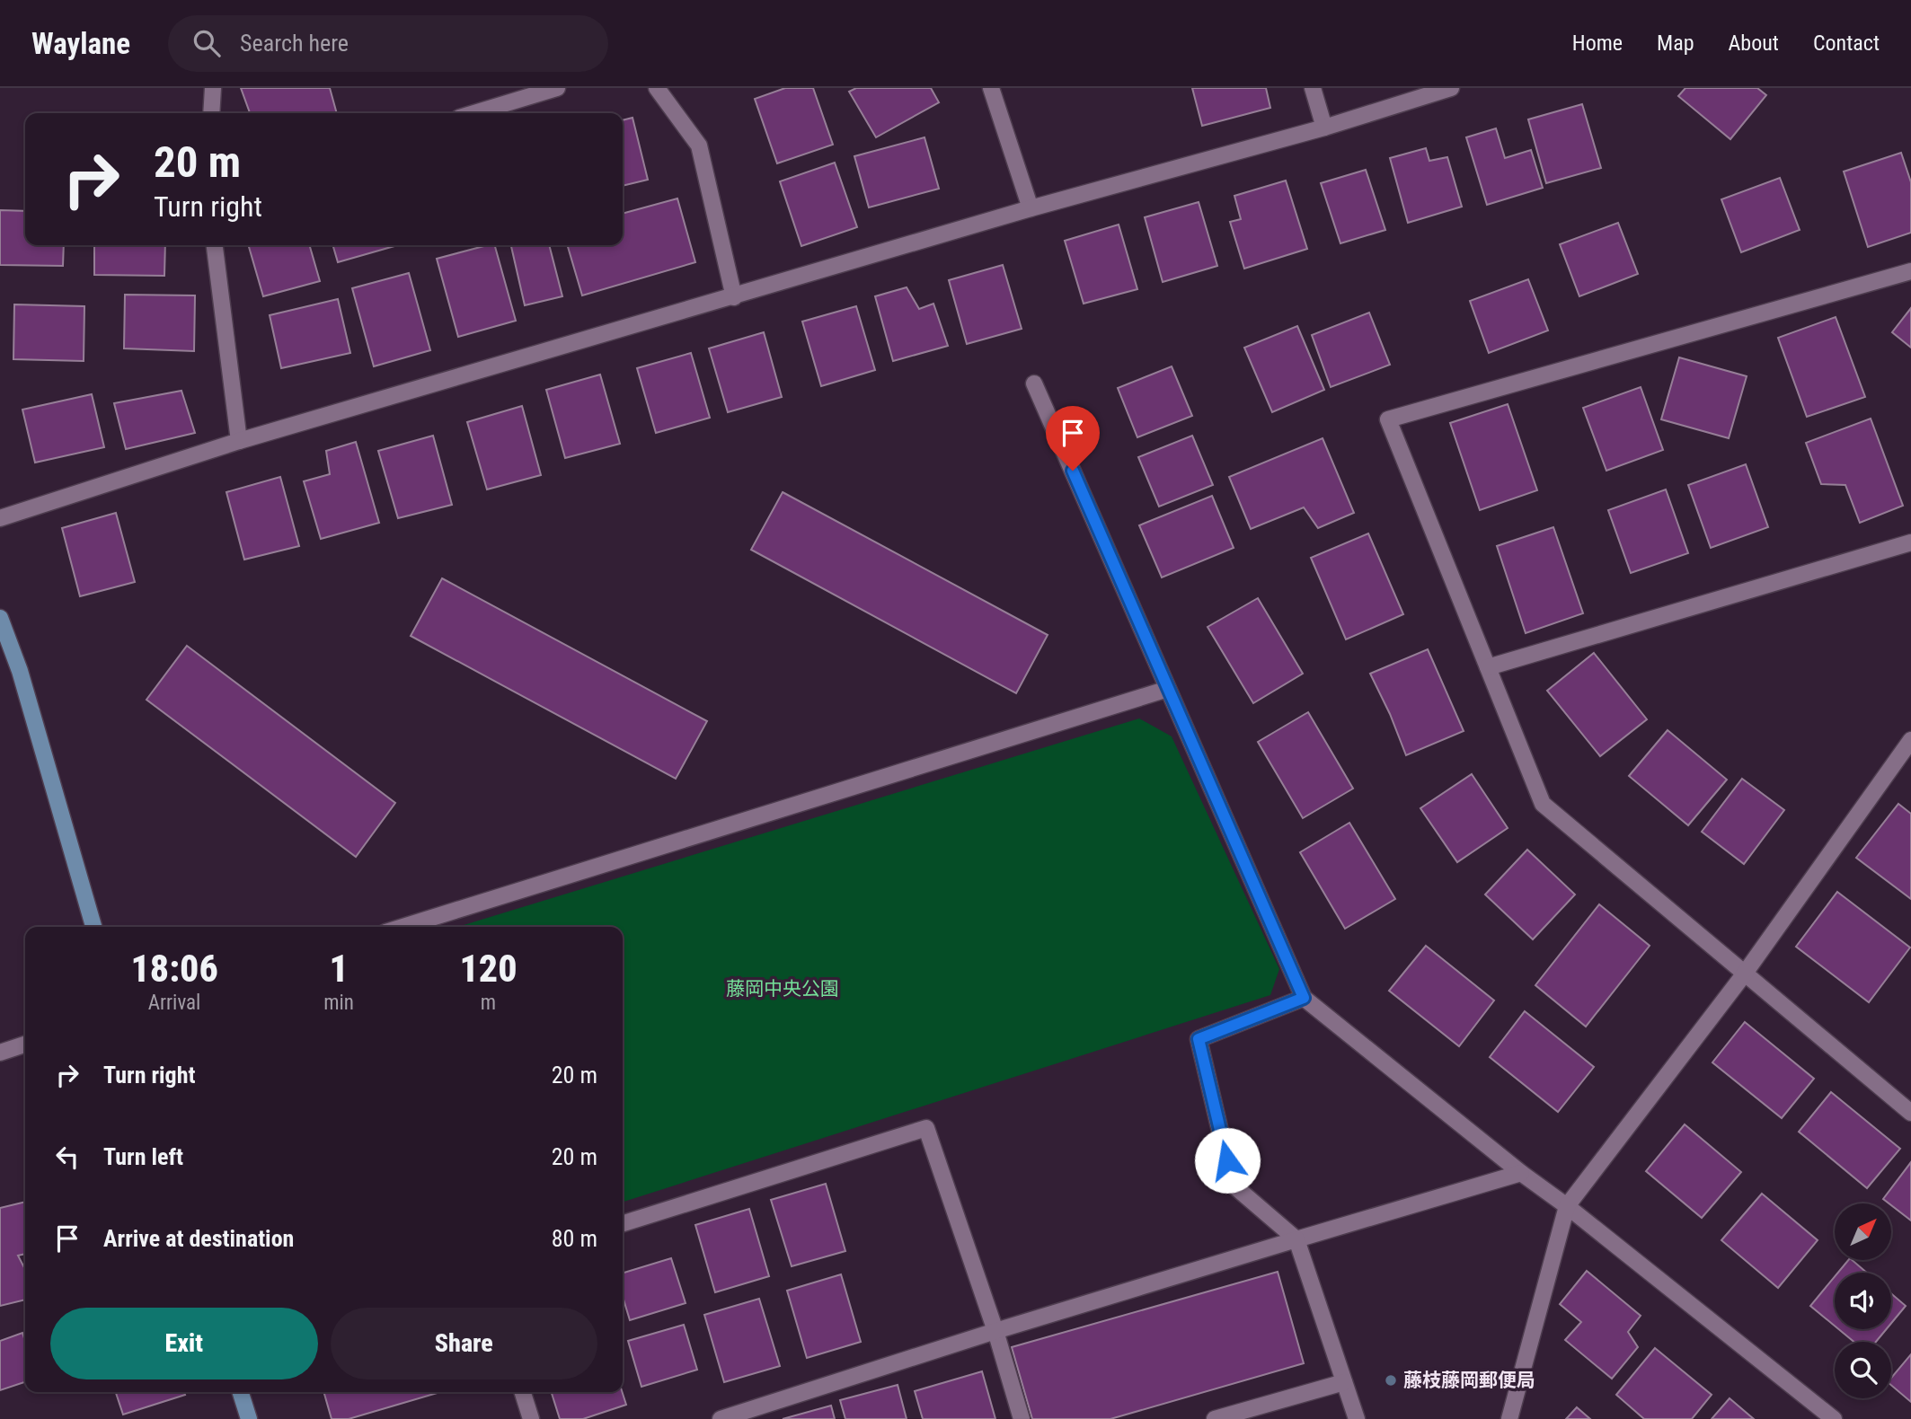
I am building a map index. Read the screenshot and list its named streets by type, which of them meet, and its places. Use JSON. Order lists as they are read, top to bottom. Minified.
{"parks":["藤岡中央公園"],"places":["藤枝藤岡郵便局"],"north":"top right","page":{"header":"Waylane","search":"Search here","nav":["Home","Map","About","Contact"],"turn":["20 m","Turn right"],"eta":["18:06","Arrival","1","min","120","m"],"list":[{"name":"Turn right","value":"20 m"},{"name":"Turn left","value":"20 m"},{"name":"Arrive at destination","value":"80 m"}],"buttons":["Exit","Share"]}}
